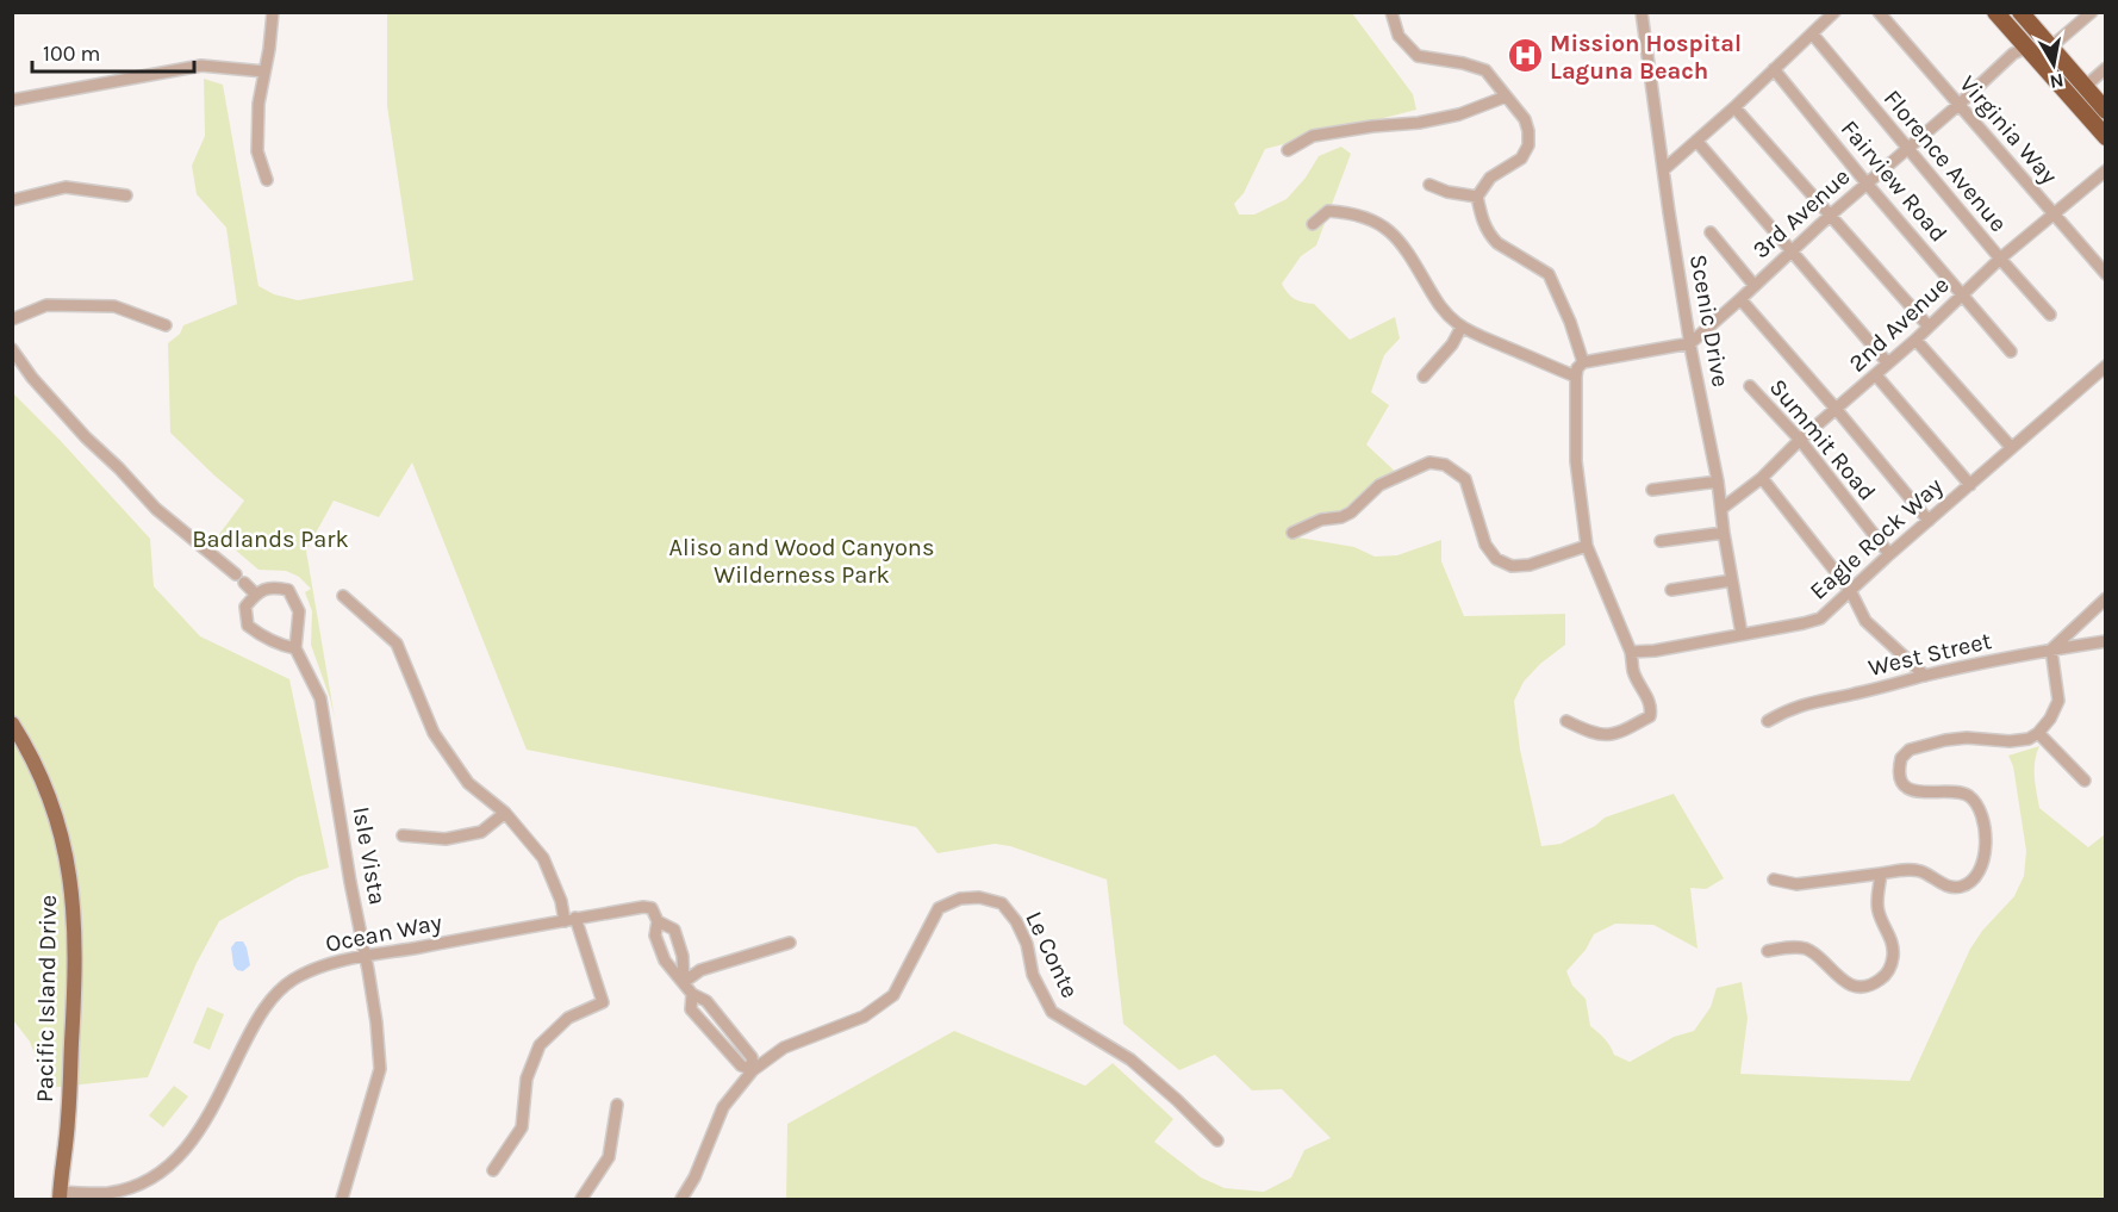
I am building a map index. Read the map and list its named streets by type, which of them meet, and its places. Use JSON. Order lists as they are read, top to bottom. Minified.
{"streets":{"main road":["Pacific Island Drive"],"street":["Virginia Way","Florence Avenue","Fairview Road","3rd Avenue","Scenic Drive","2nd Avenue","Summit Road","Eagle Rock Way","West Street","Isle Vista","Ocean Way","Le Conte"]},"crossings":[["Virginia Way","3rd Avenue"],["Virginia Way","2nd Avenue"],["Florence Avenue","3rd Avenue"],["Florence Avenue","2nd Avenue"],["Fairview Road","3rd Avenue"],["Fairview Road","2nd Avenue"],["3rd Avenue","Scenic Drive"],["Scenic Drive","2nd Avenue"],["Scenic Drive","Eagle Rock Way"],["2nd Avenue","Summit Road"],["Summit Road","Eagle Rock Way"],["Isle Vista","Ocean Way"],["Ocean Way","Pacific Island Drive"]],"parks":["Badlands Park","Aliso and Wood Canyons Wilderness Park"],"places":{"hospital":["Mission Hospital Laguna Beach"]},"scale_bar":"100 m","north":"bottom"}
